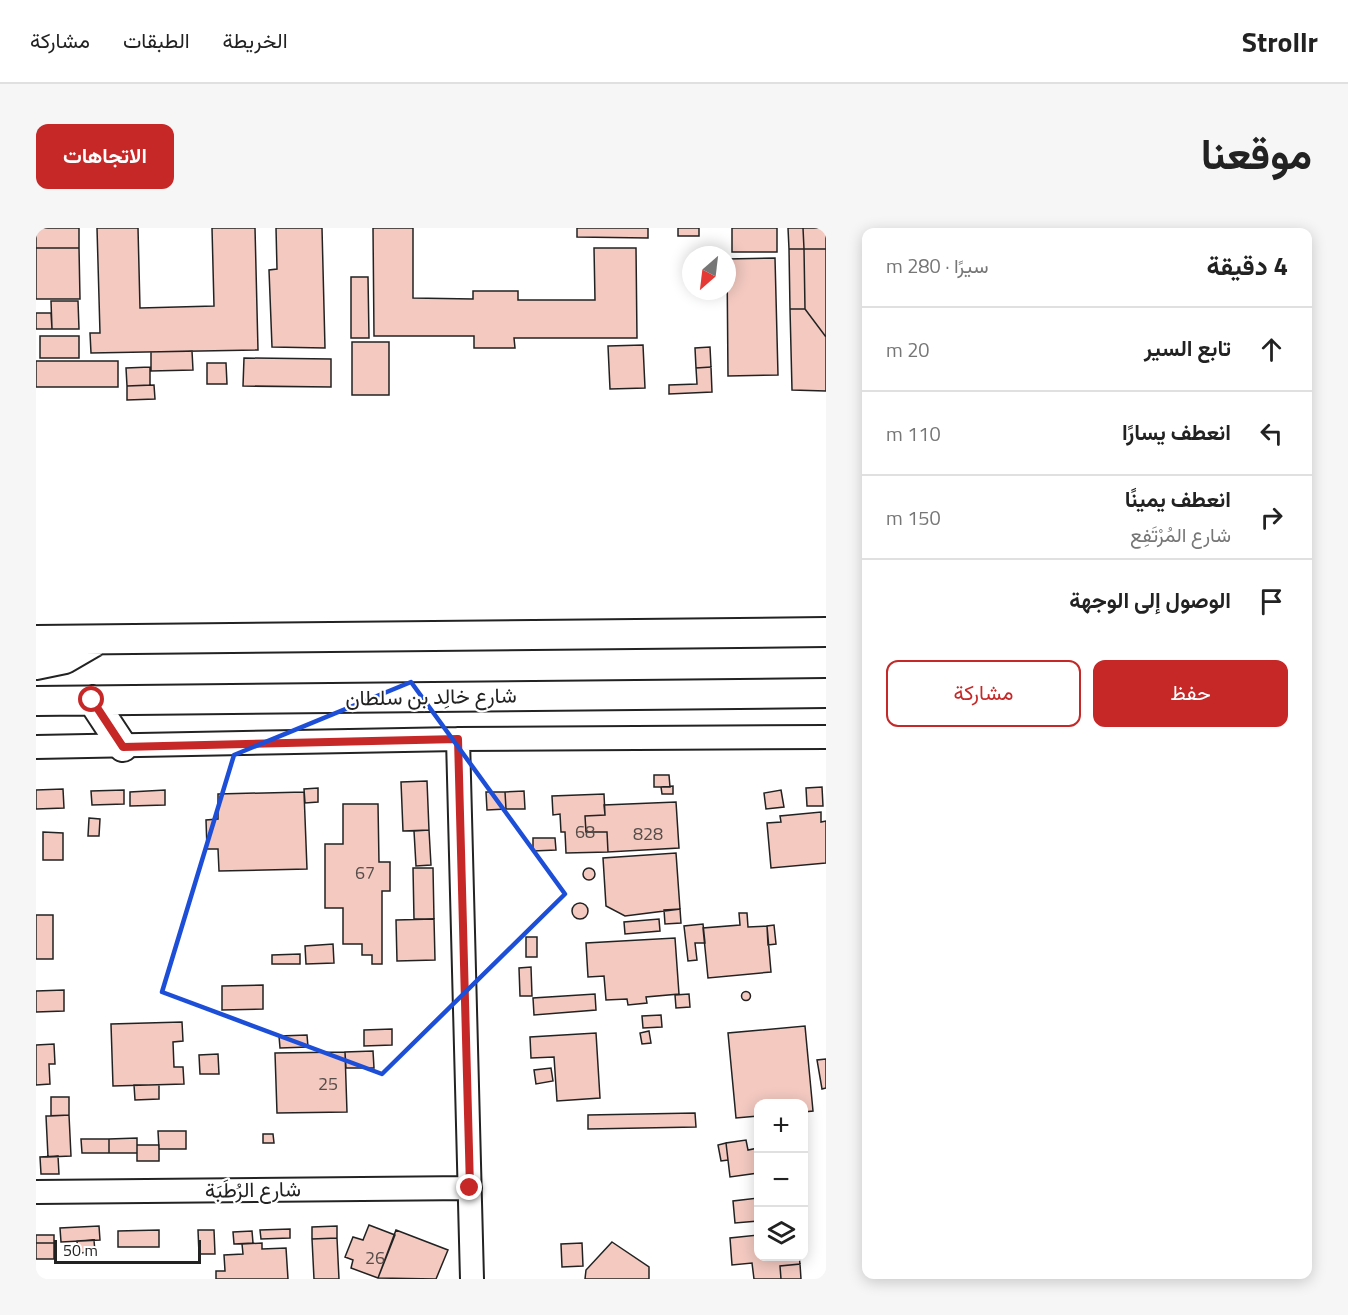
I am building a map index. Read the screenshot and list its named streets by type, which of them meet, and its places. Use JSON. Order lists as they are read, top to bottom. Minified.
{"streets":{"main road":["شارع خالِد بن سلطان"],"street":["شارع الرُطَبَة"]},"house_numbers":["68","828","67","25","26"],"scale_bar":"50 m","north":"bottom left","page":{"header":"Strollr","nav":["الخريطة","الطبقات","مشاركة"],"title":"موقعنا","buttons":["الاتجاهات",["حفظ","مشاركة"]],"heading":["4 دقيقة","سيرًا · 280 m"],"list":[["تابع السير","20 m"],["انعطف يسارًا","110 m"],["انعطف يمينًا","شارع المُرْتَفِع","150 m"],"الوصول إلى الوجهة"],"map_buttons":["+","−"],"scale":"50 m"}}
